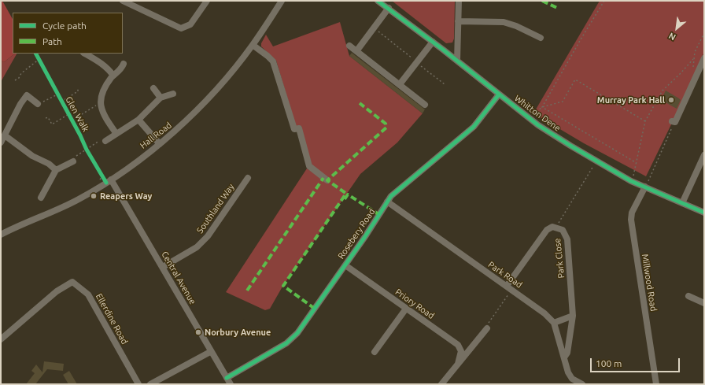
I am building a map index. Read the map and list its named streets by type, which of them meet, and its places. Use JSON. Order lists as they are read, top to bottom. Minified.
{"streets":{"street":["Whitton Dene","Hall Road","Southland Way","Rosebery Road","Park Close","Park Road","Central Avenue","Millwood Road","Priory Road","Ellerdine Road"],"cycle path":["Glen Walk"]},"crossings":[["Whitton Dene","Rosebery Road"],["Whitton Dene","Millwood Road"],["Hall Road","Central Avenue"],["Southland Way","Central Avenue"],["Rosebery Road","Park Road"],["Rosebery Road","Central Avenue"],["Rosebery Road","Priory Road"],["Park Close","Park Road"]],"places":["Murray Park Hall","Reapers Way","Norbury Avenue"],"legend":["Cycle path","Path"],"scale_bar":"100 m","north":"bottom left"}
